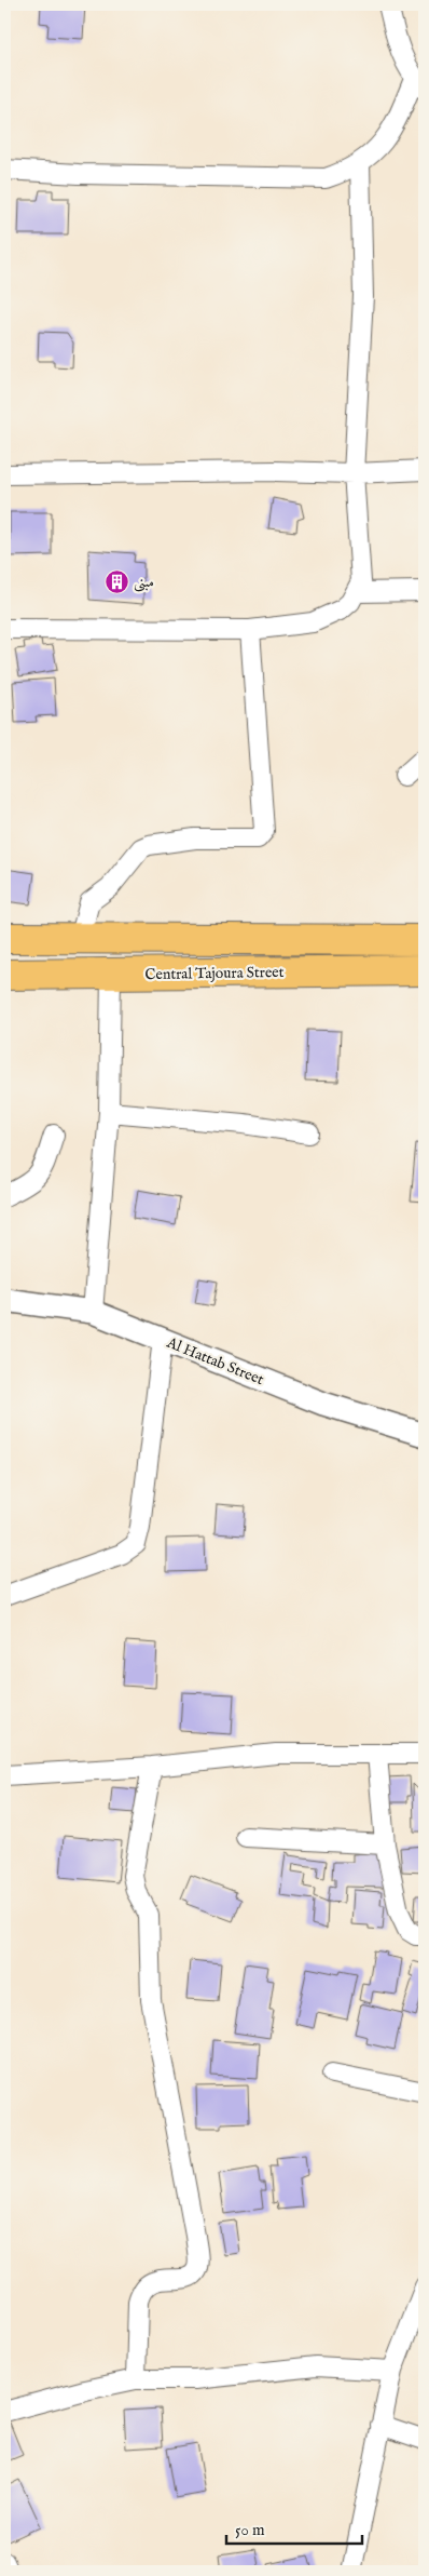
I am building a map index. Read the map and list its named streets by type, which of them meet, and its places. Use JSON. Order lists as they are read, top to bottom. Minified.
{"streets":{"main road":["Central Tajoura Street"],"street":["Al Hattab Street"]},"places":{"building":["مبنى"]},"scale_bar":"50 m"}
